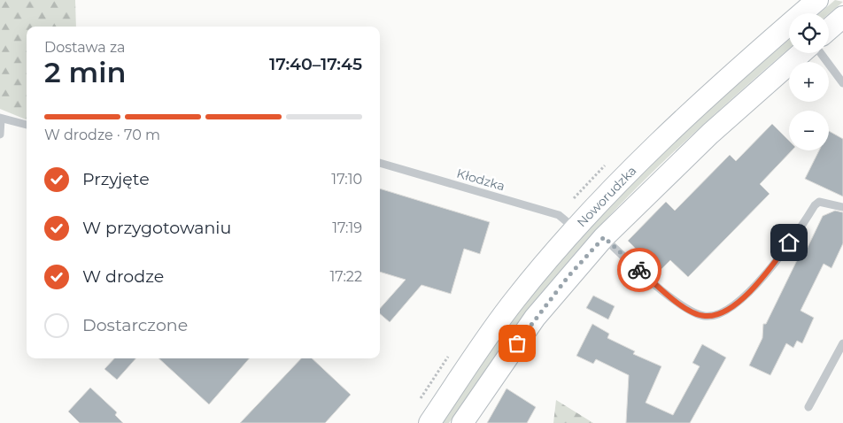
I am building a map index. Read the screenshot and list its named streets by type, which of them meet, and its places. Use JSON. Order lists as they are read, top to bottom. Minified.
{"streets":{"main road":["Noworudzka"],"lane":["Kłodzka"]},"crossings":[["Kłodzka","Noworudzka"]],"page":{"map_buttons":["+","−"],"heading":["2 min","Dostawa za","17:40–17:45"],"bar":"W drodze · 70 m","list":[["Przyjęte","17:10"],["W przygotowaniu","17:19"],["W drodze","17:22"],"Dostarczone"]}}
